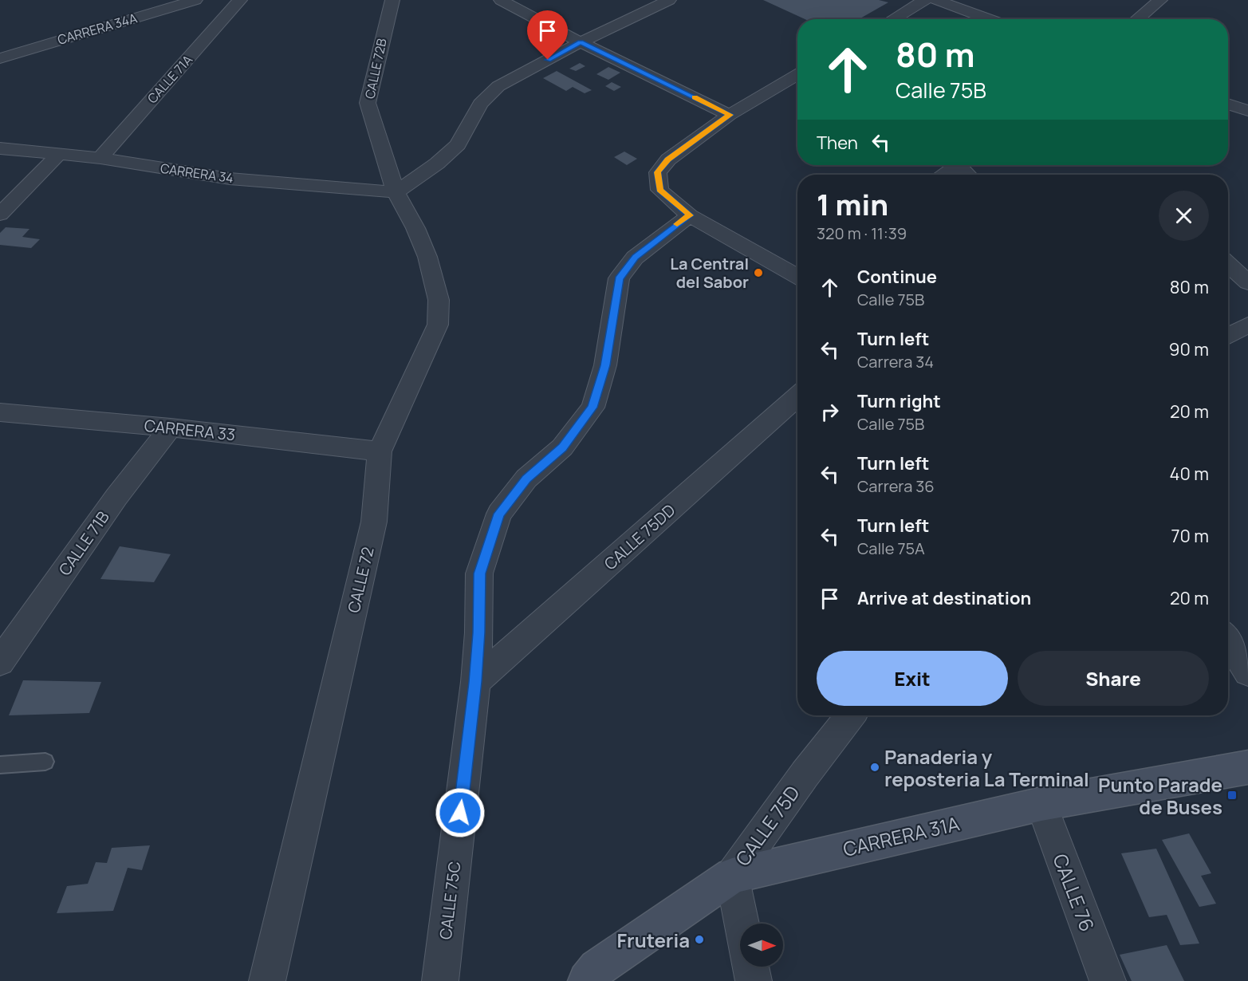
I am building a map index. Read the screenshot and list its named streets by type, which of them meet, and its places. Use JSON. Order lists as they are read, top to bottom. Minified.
{"streets":{"street":["CARRERA 34A","CALLE 72B","CALLE 71A","CARRERA 34","CARRERA 33","CALLE 75DD","CALLE 71B","CALLE 72","CALLE 75D","CARRERA 31A","CALLE 76","CALLE 75C"]},"crossings":[["CALLE 72B","CARRERA 34"],["CALLE 72B","CALLE 72"],["CALLE 71A","CARRERA 34"],["CARRERA 34","CALLE 72"],["CARRERA 33","CALLE 71B"],["CARRERA 33","CALLE 72"],["CALLE 75DD","CALLE 75C"],["CALLE 75D","CARRERA 31A"],["CARRERA 31A","CALLE 76"]],"places":{"other":["La Central del Sabor","Panaderia y reposteria La Terminal","Fruteria"],"transit":["Punto Parade de Buses"]},"north":"right","page":{"turn":["80 m","Calle 75B"],"then":"Then","heading":["1 min","320 m · 11:39"],"list":[{"name":"Continue","note":"Calle 75B","value":"80 m"},{"name":"Turn left","note":"Carrera 34","value":"90 m"},{"name":"Turn right","note":"Calle 75B","value":"20 m"},{"name":"Turn left","note":"Carrera 36","value":"40 m"},{"name":"Turn left","note":"Calle 75A","value":"70 m"},{"name":"Arrive at destination","value":"20 m"}],"buttons":["Exit","Share"]}}
